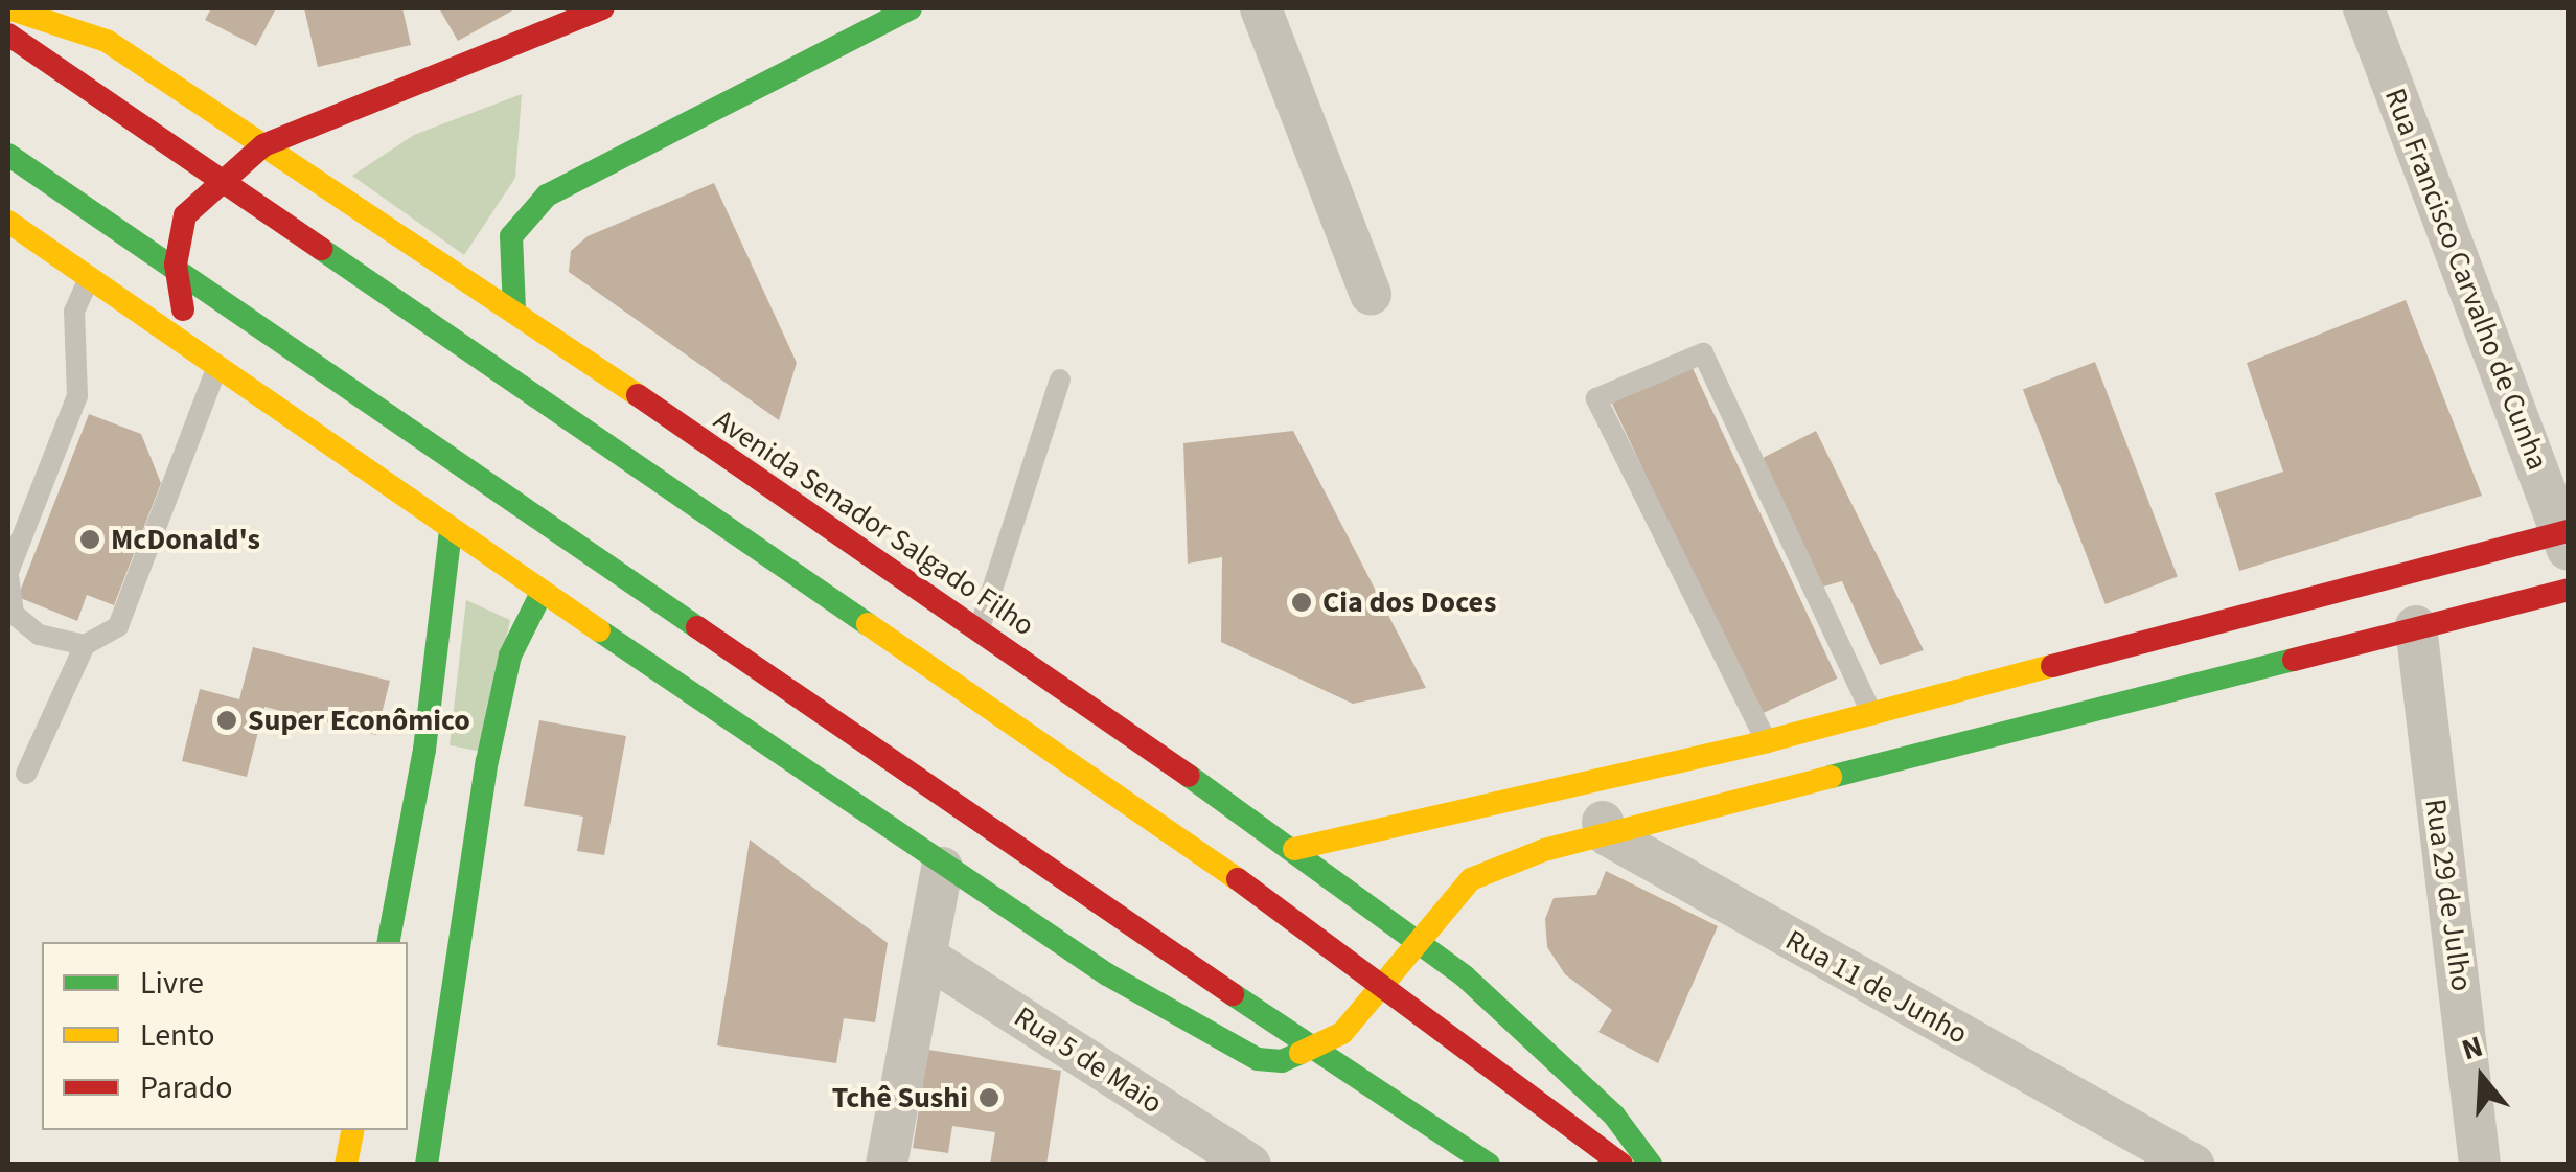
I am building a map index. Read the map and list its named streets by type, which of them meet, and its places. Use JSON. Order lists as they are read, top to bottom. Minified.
{"streets":{"main road":["Avenida Senador Salgado Filho"],"street":["Rua Francisco Carvalho de Cunha","Rua 29 de Julho","Rua 11 de Junho","Rua 5 de Maio"]},"places":["McDonald's","Cia dos Doces","Super Econômico","Tchê Sushi"],"legend":["Livre","Lento","Parado"],"north":"top"}
